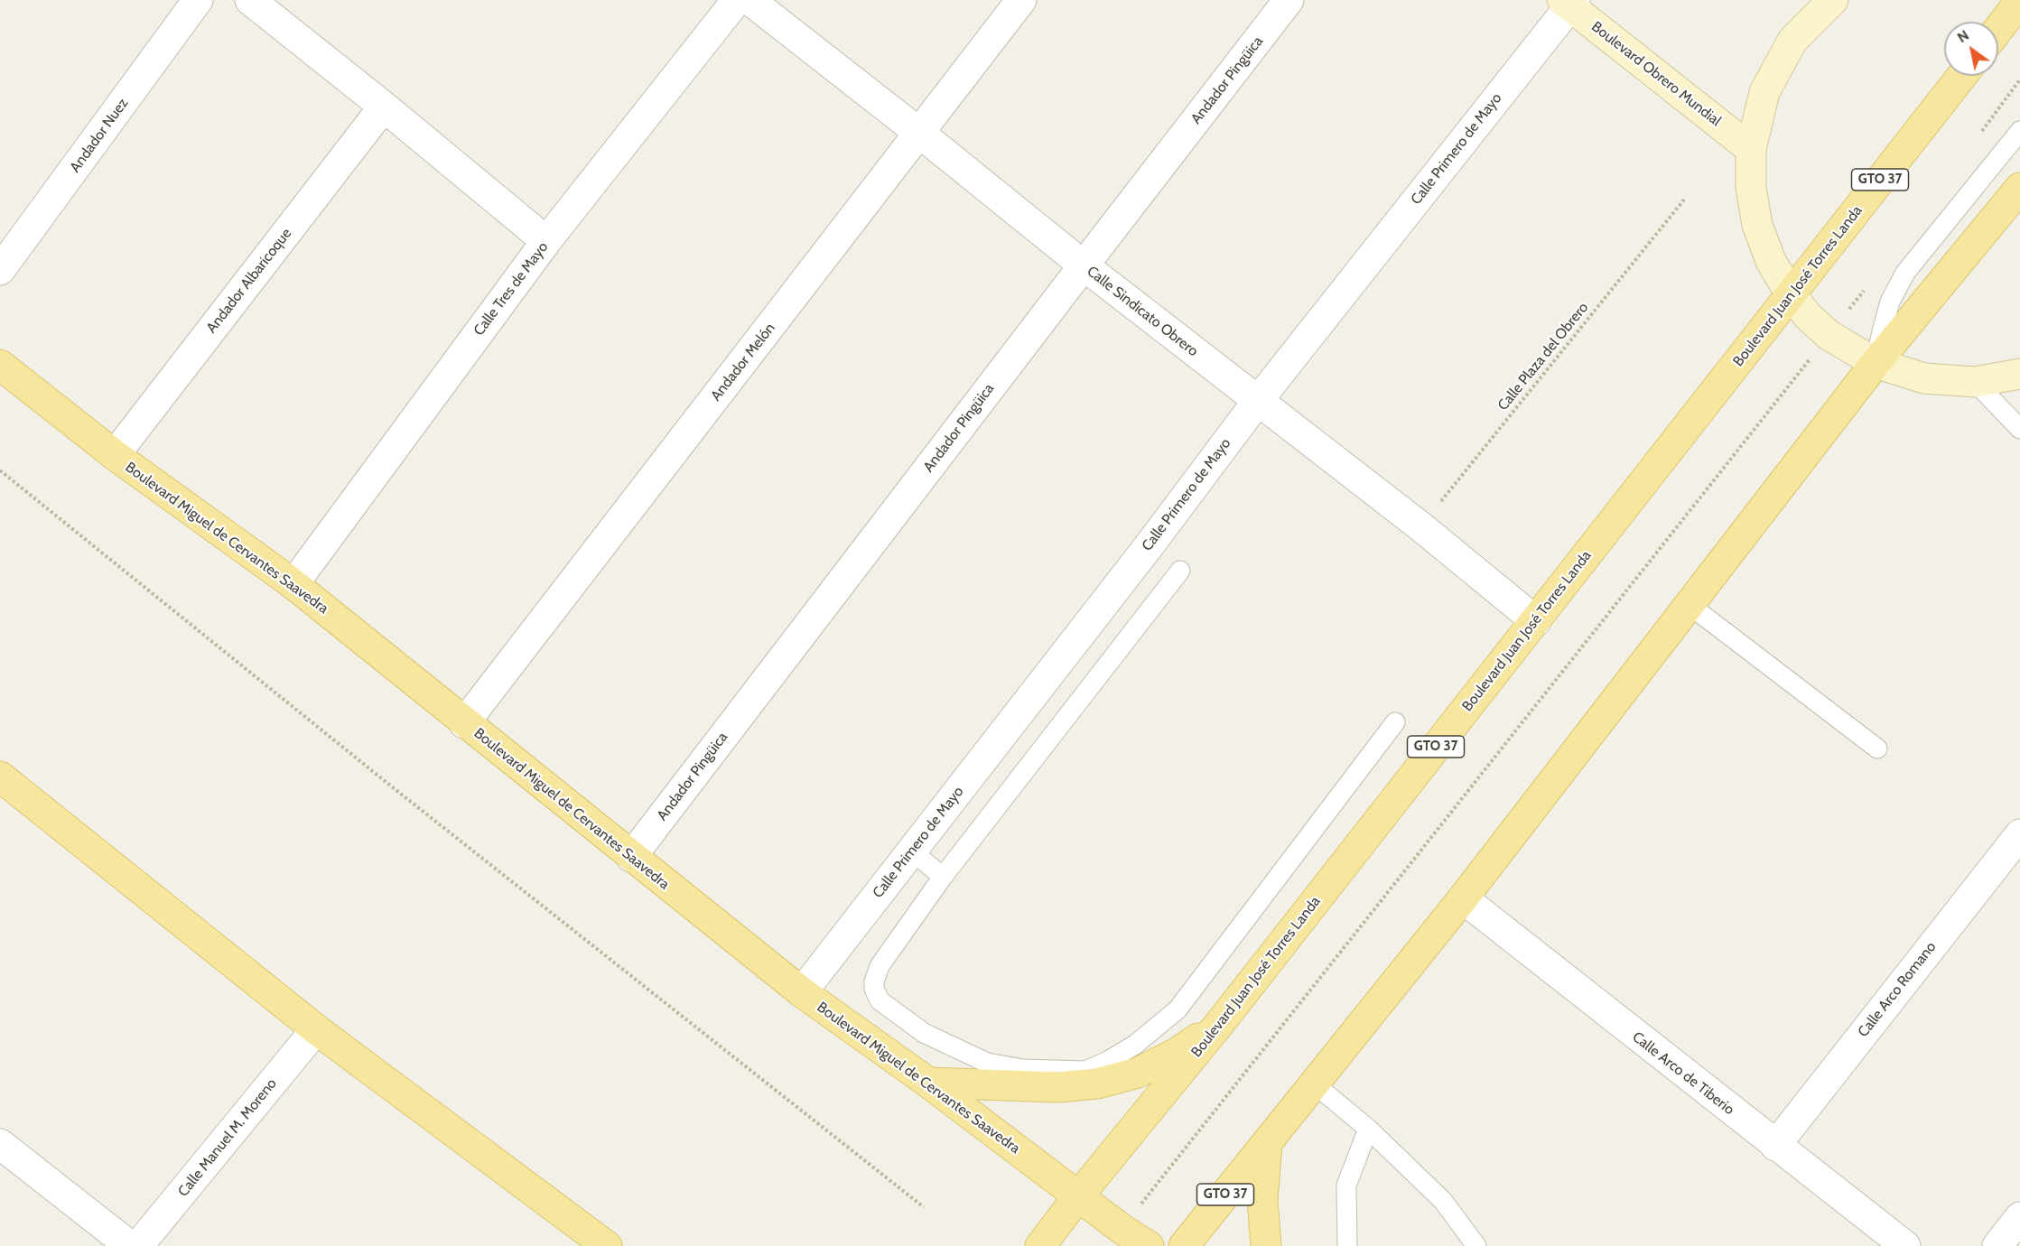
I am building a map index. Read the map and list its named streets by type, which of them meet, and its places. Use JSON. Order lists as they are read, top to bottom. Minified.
{"streets":{"main road":["GTO 37","Boulevard Juan José Torres Landa","Boulevard Miguel de Cervantes Saavedra"],"street":["Boulevard Obrero Mundial","Andador Pingüica","Andador Nuez","Calle Primero de Mayo","Andador Albaricoque","Calle Tres de Mayo","Calle Sindicato Obrero","Andador Melón","Calle Arco Romano","Calle Arco de Tiberio","Calle Manuel M. Moreno"],"path":["Calle Plaza del Obrero"]},"crossings":[["Boulevard Obrero Mundial","Calle Primero de Mayo"],["Andador Pingüica","Calle Sindicato Obrero"],["Andador Pingüica","Boulevard Miguel de Cervantes Saavedra"],["Calle Primero de Mayo","Calle Sindicato Obrero"],["Calle Primero de Mayo","Boulevard Miguel de Cervantes Saavedra"],["GTO 37","Calle Arco de Tiberio"],["Andador Albaricoque","Boulevard Miguel de Cervantes Saavedra"],["Boulevard Juan José Torres Landa","Calle Sindicato Obrero"],["Boulevard Juan José Torres Landa","Boulevard Miguel de Cervantes Saavedra"],["Calle Tres de Mayo","Boulevard Miguel de Cervantes Saavedra"],["Calle Sindicato Obrero","Calle Plaza del Obrero"],["Calle Sindicato Obrero","Andador Melón"],["Andador Melón","Boulevard Miguel de Cervantes Saavedra"],["Calle Arco Romano","Calle Arco de Tiberio"]],"north":"top left"}
